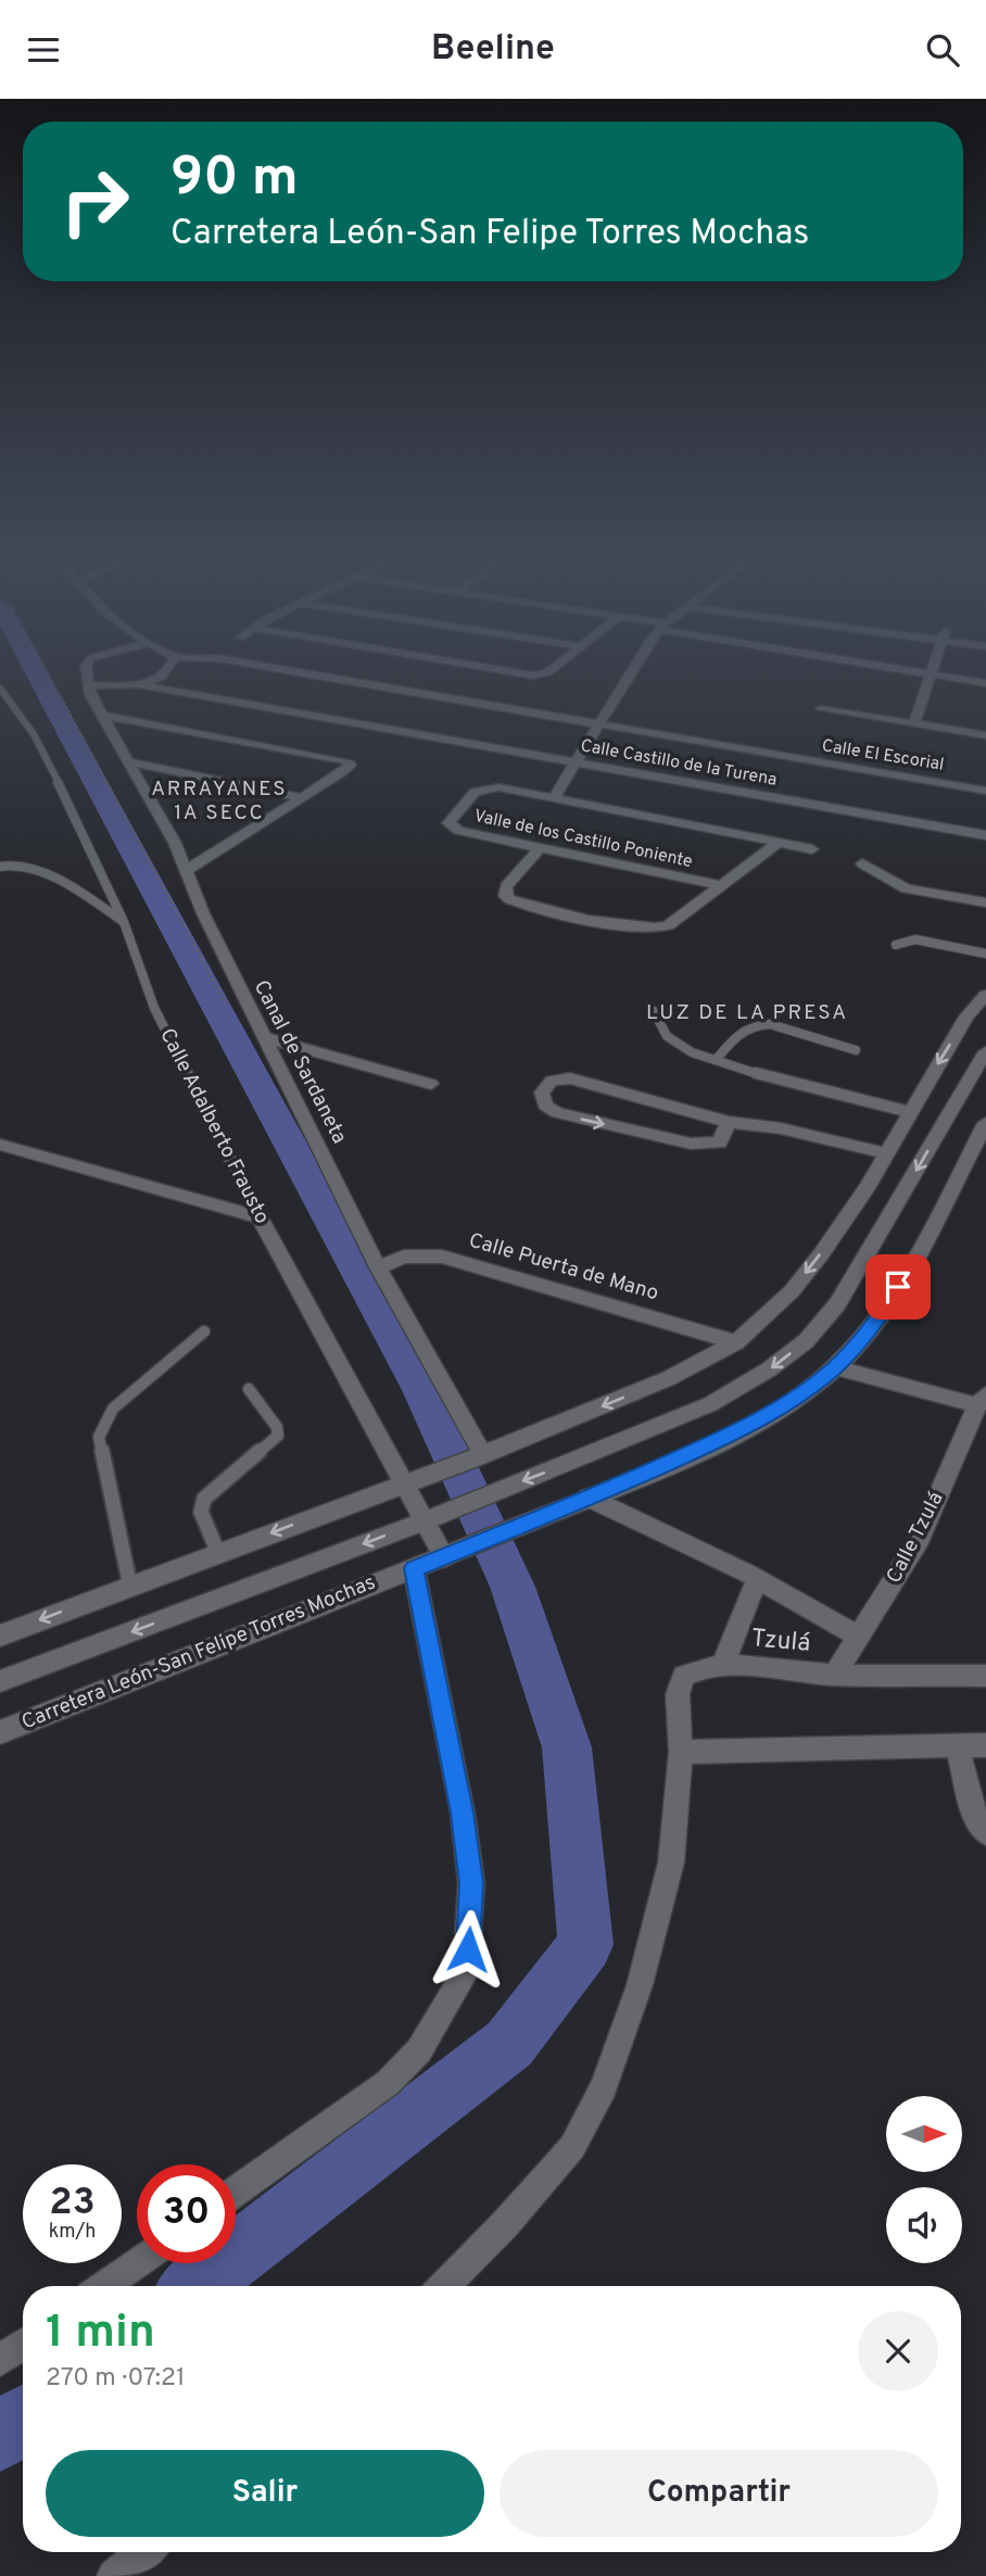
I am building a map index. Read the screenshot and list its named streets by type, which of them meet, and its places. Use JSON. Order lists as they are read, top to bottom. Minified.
{"streets":{"street":["Calle El Escorial","Calle Castillo de la Turena","Valle de los Castillo Poniente","Canal de Sardaneta","Calle Adalberto Frausto","Calle Puerta de Mano","Calle Tzulá","Tzulá","Carretera León-San Felipe Torres Mochas"]},"crossings":[["Canal de Sardaneta","Calle Puerta de Mano"],["Calle Adalberto Frausto","Carretera León-San Felipe Torres Mochas"],["Calle Tzulá","Tzulá"]],"districts":["ARRAYANES 1A SECC","LUZ DE LA PRESA"],"north":"right","page":{"header":"Beeline","turn":["90 m","Carretera León-San Felipe Torres Mochas"],"speed":"23 km/h","limit":"30","heading":["1 min","270 m · 07:21"],"buttons":["Salir","Compartir"]}}
